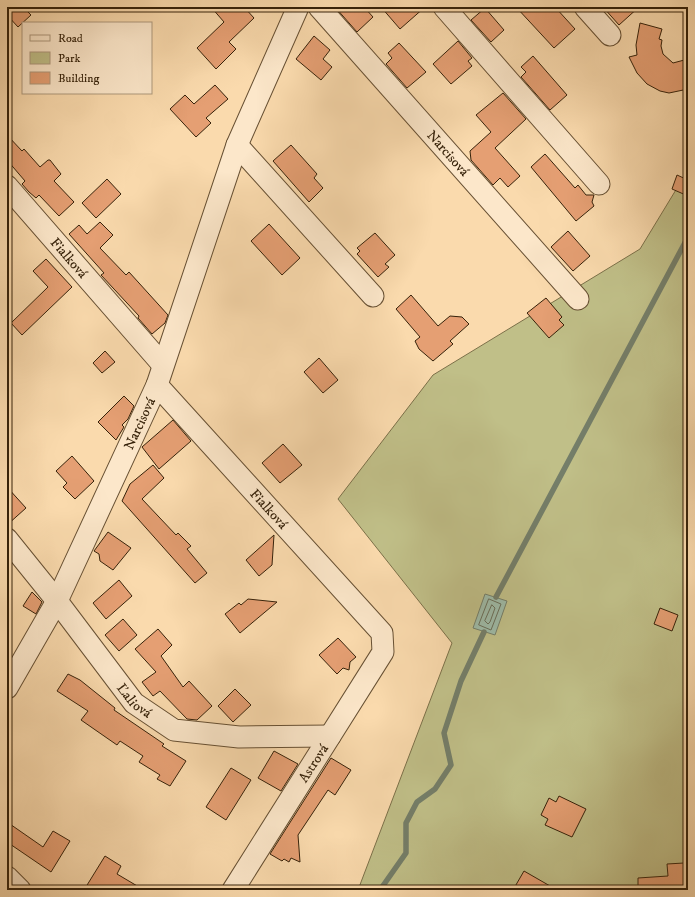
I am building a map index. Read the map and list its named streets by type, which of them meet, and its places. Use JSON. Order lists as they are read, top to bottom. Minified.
{"streets":{"street":["Narcisová","Fialková","Ľaliová","Astrová"]},"crossings":[["Narcisová","Fialková"],["Narcisová","Ľaliová"],["Fialková","Astrová"],["Ľaliová","Astrová"]],"legend":["Road","Park","Building"]}
